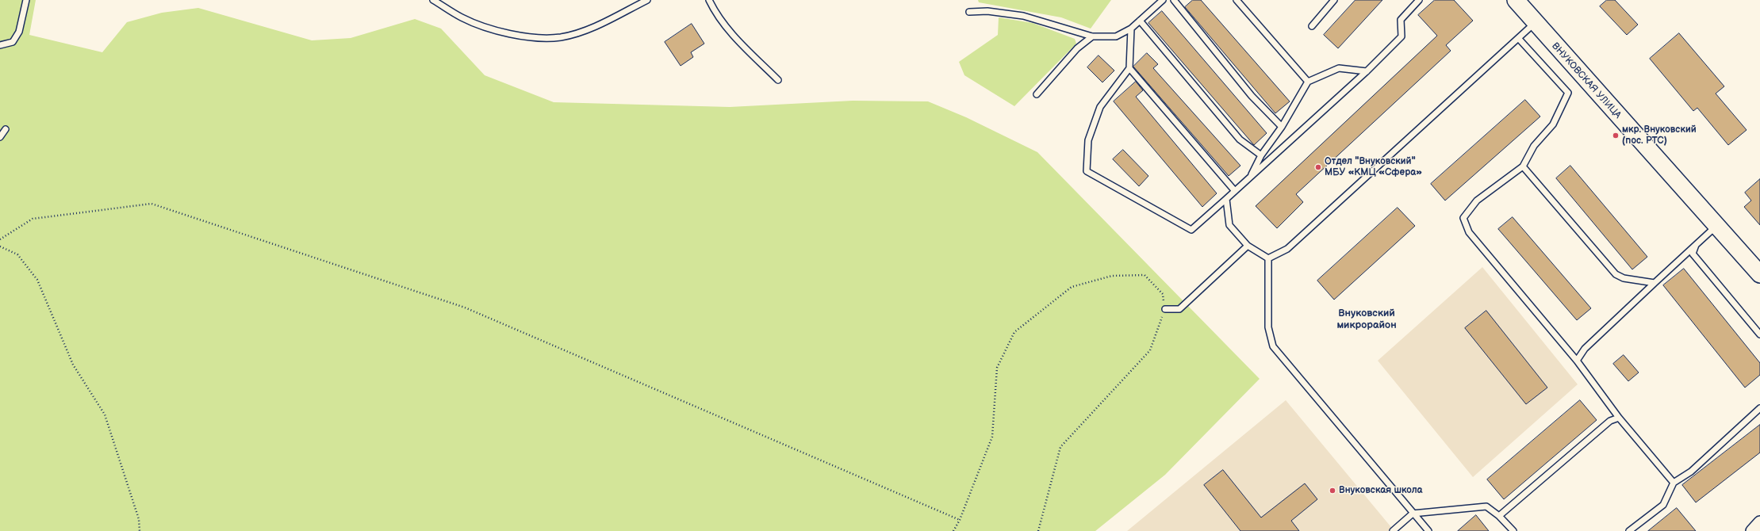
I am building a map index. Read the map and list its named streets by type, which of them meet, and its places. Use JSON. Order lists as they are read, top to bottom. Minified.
{"streets":{"main road":["ВНУКОВСКАЯ УЛИЦА"]},"districts":["Внуковский микрорайон"],"places":["мкр. Внуковский (пос. РТС)","Отдел \"Внуковский\" МБУ «КМЦ «Сфера»","Внуковская школа"]}
